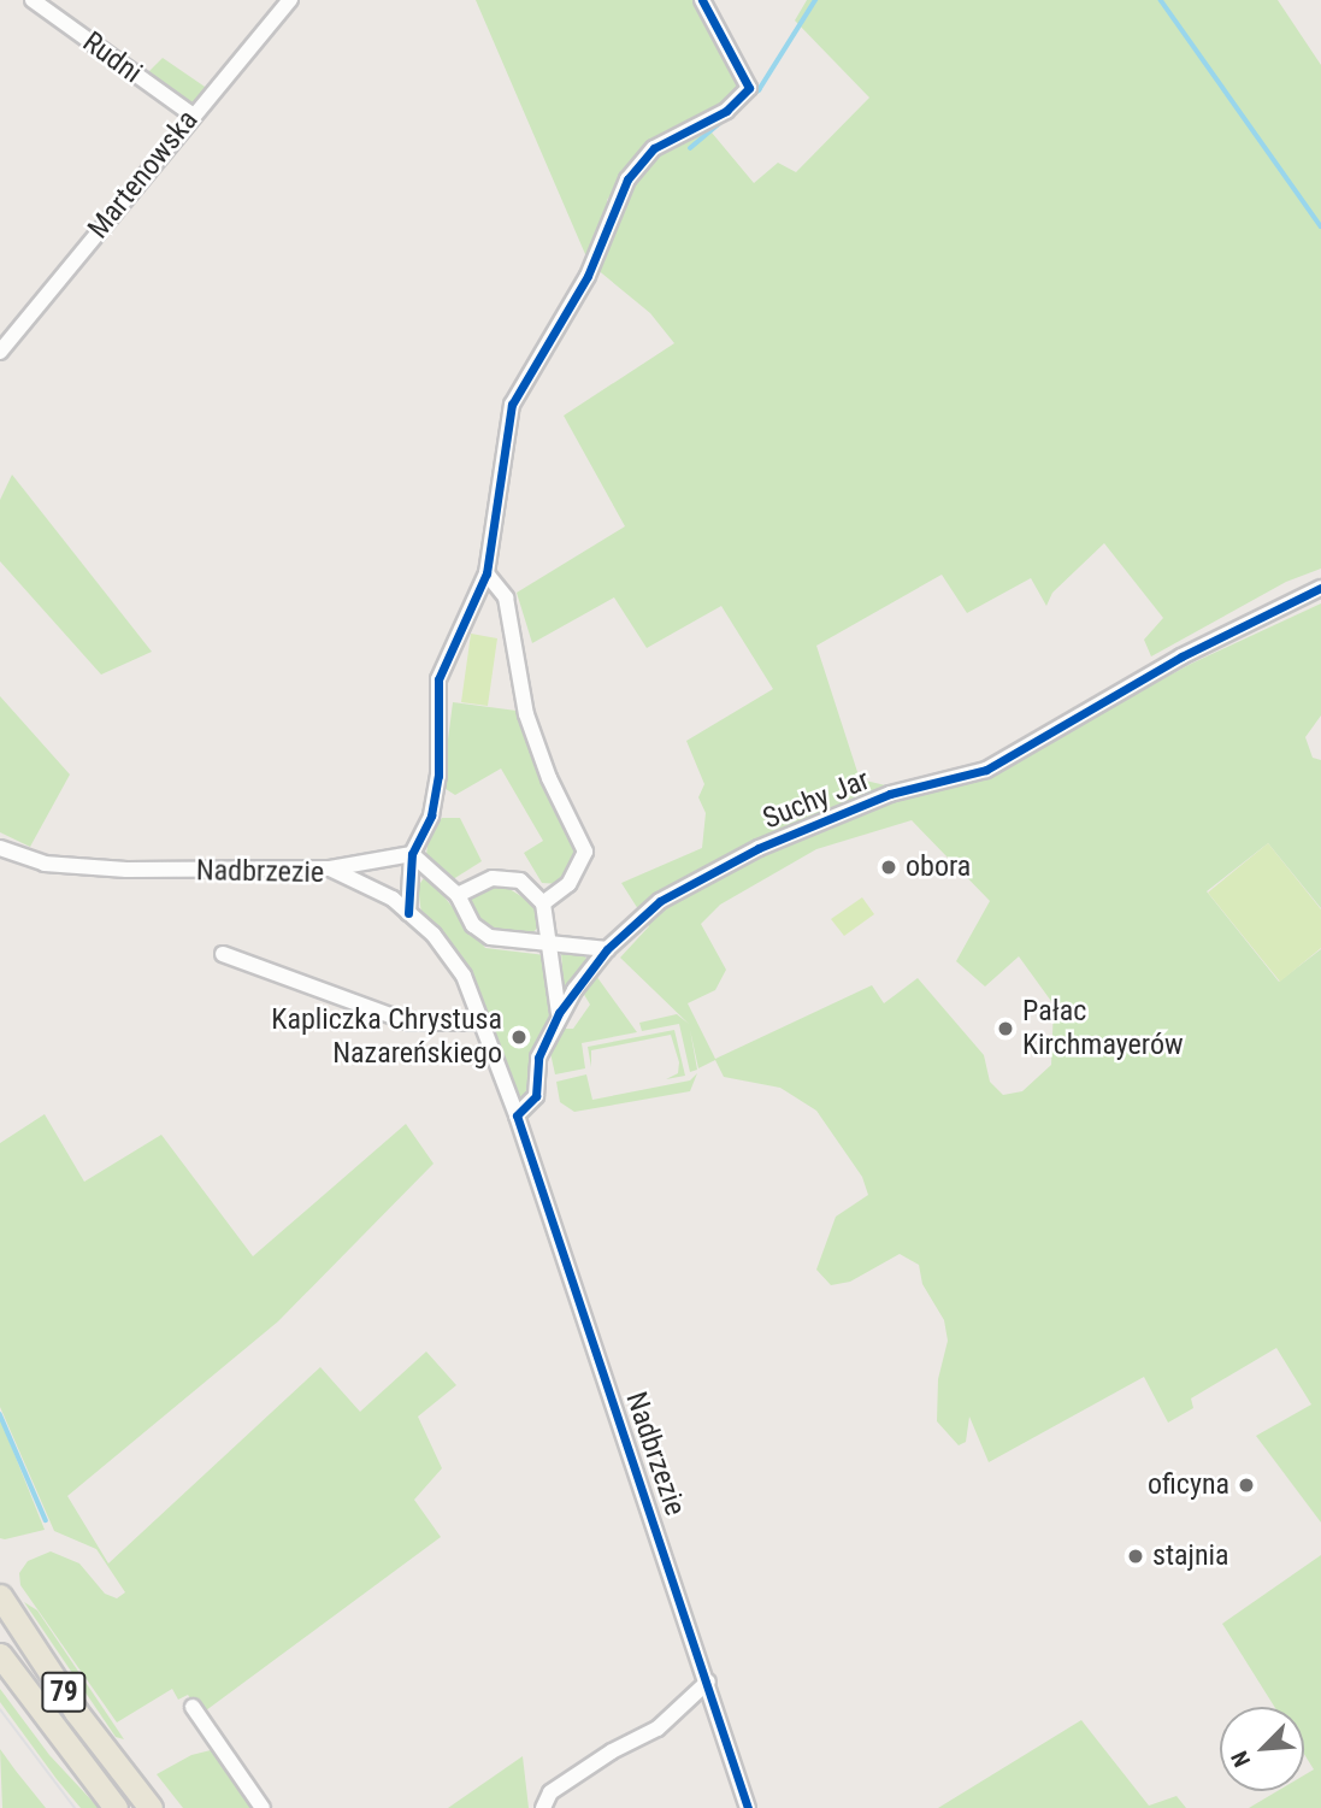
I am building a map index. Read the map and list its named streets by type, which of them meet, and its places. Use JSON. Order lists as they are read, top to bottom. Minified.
{"streets":{"main road":["79"],"street":["Rudni","Martenowska","Suchy Jar","Nadbrzezie"]},"crossings":[["Rudni","Martenowska"],["Suchy Jar","Nadbrzezie"]],"places":["obora","Pałac Kirchmayerów","Kapliczka Chrystusa Nazareńskiego","oficyna","stajnia"],"north":"bottom left"}
